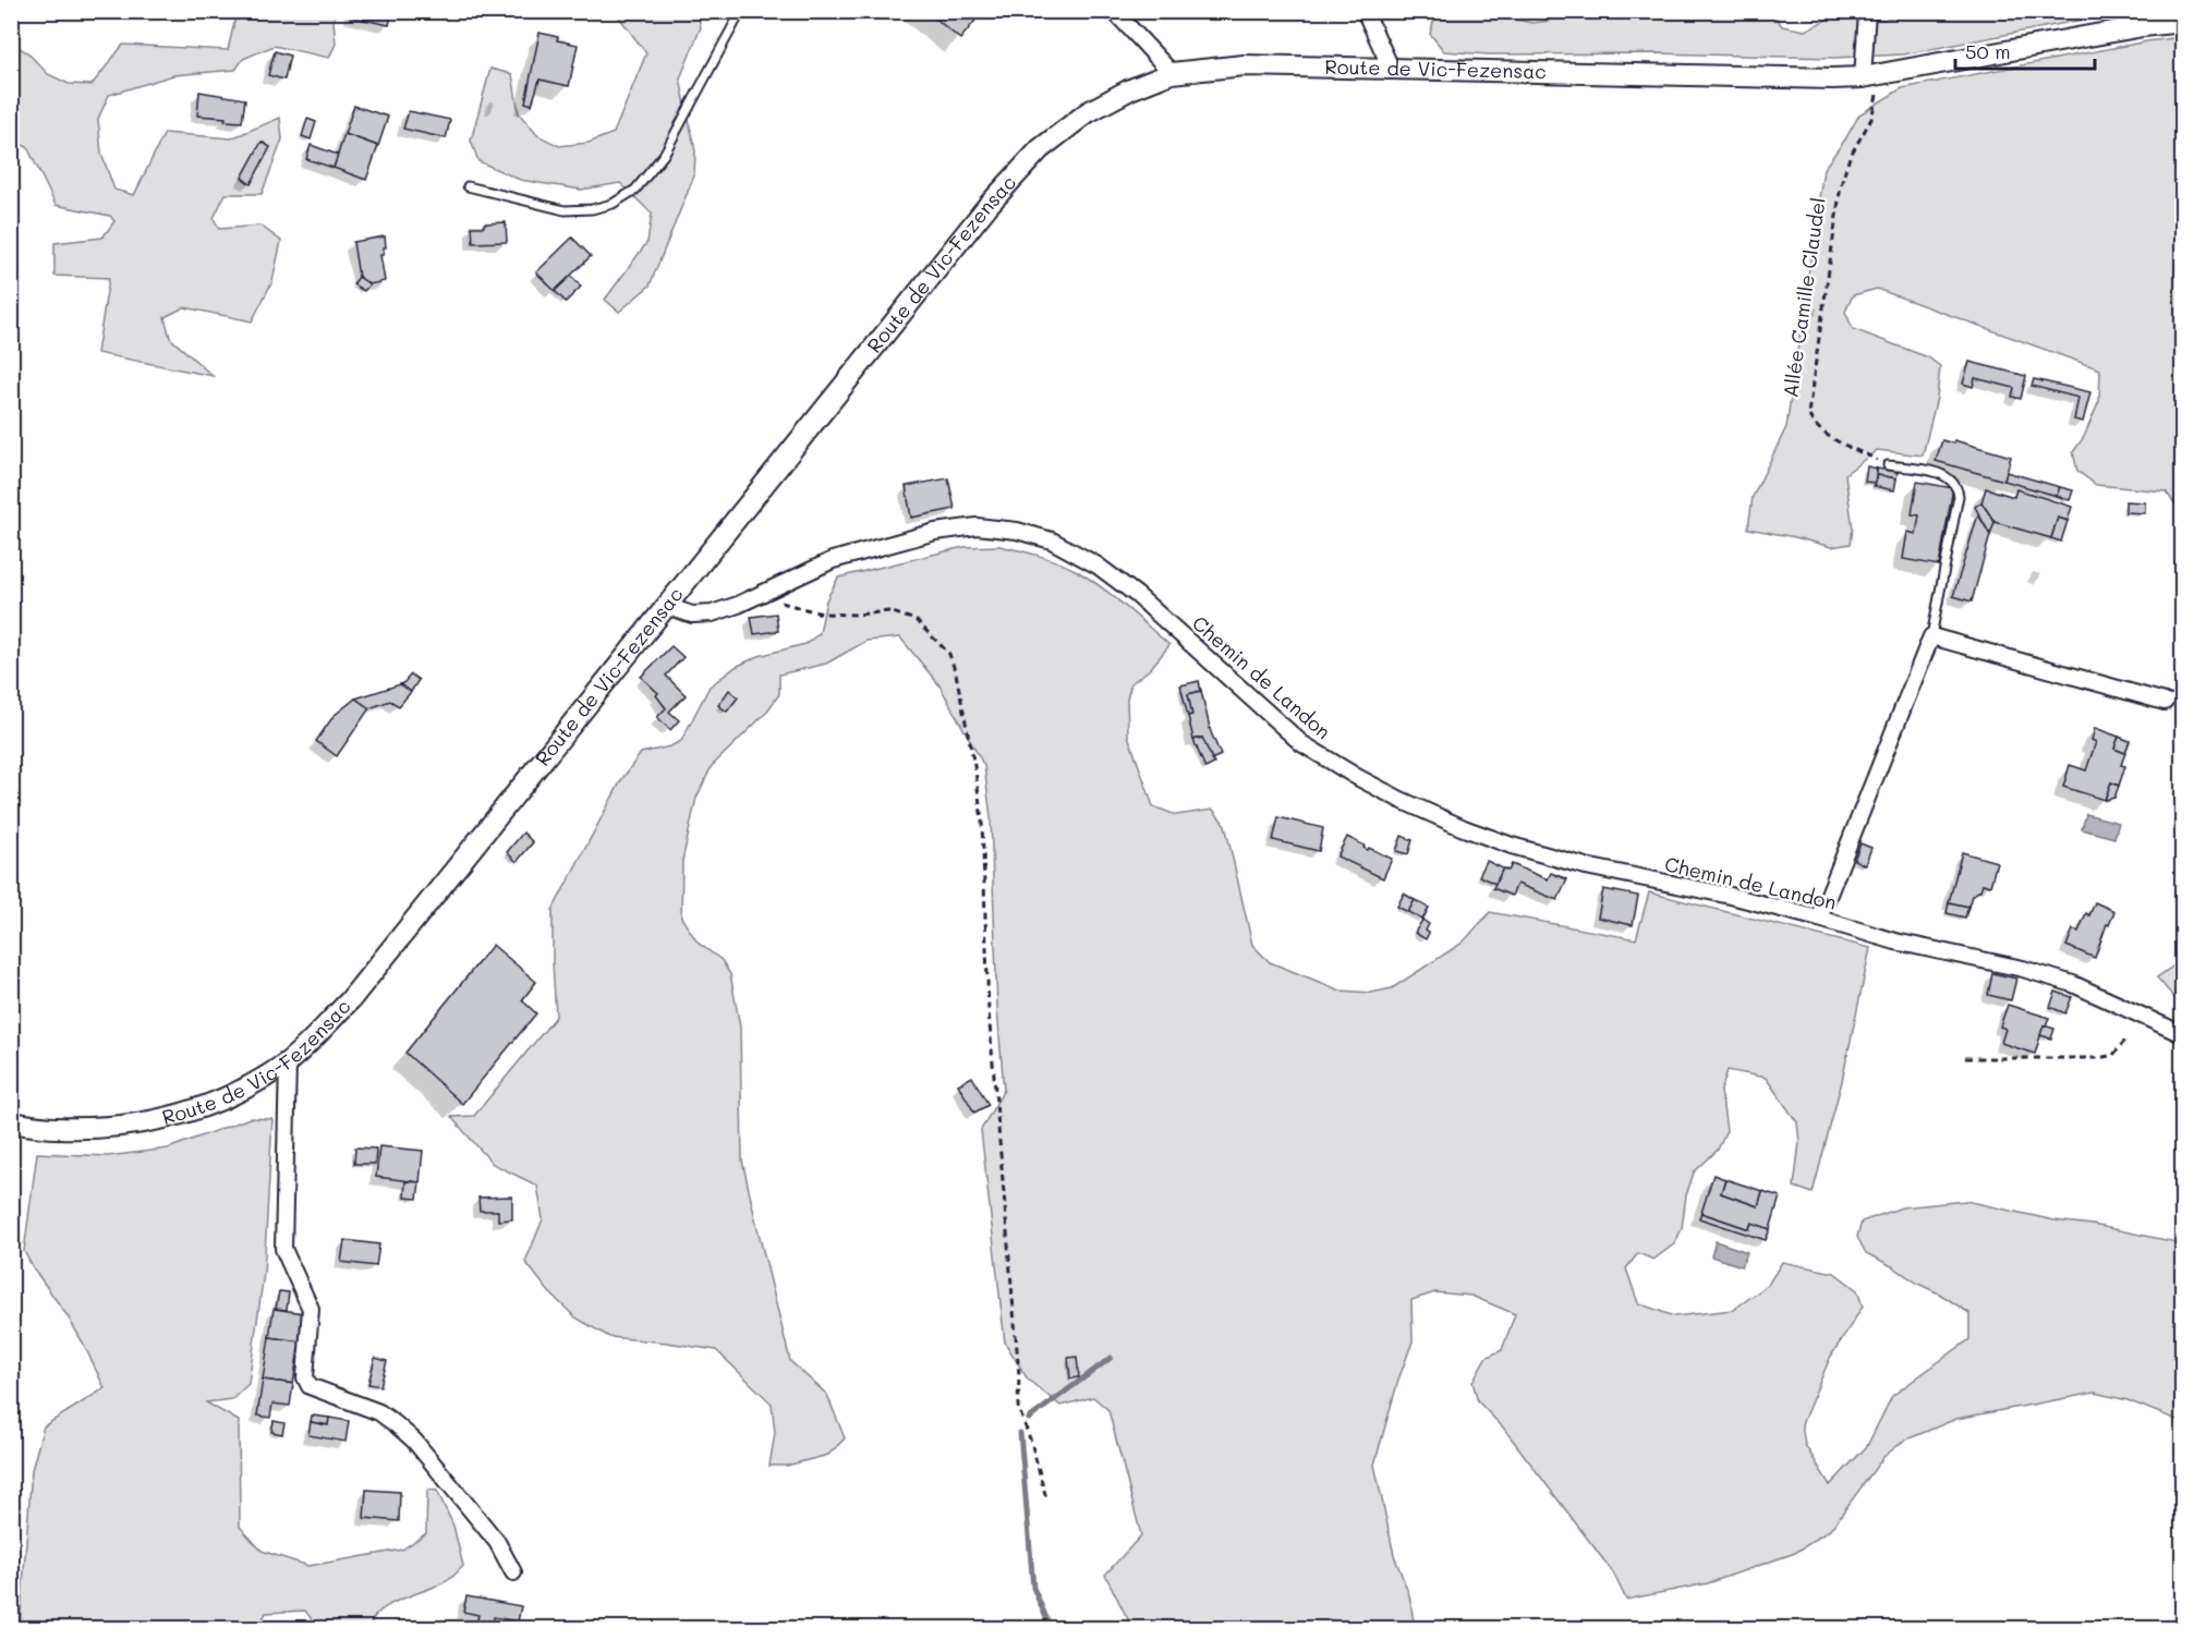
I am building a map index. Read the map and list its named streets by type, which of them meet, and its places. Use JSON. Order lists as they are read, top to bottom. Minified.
{"streets":{"main road":["Route de Vic-Fezensac"],"street":["Chemin de Landon"],"path":["Allée Camille Claudel"]},"crossings":[["Route de Vic-Fezensac","Allée Camille Claudel"],["Route de Vic-Fezensac","Chemin de Landon"]],"scale_bar":"50 m"}
